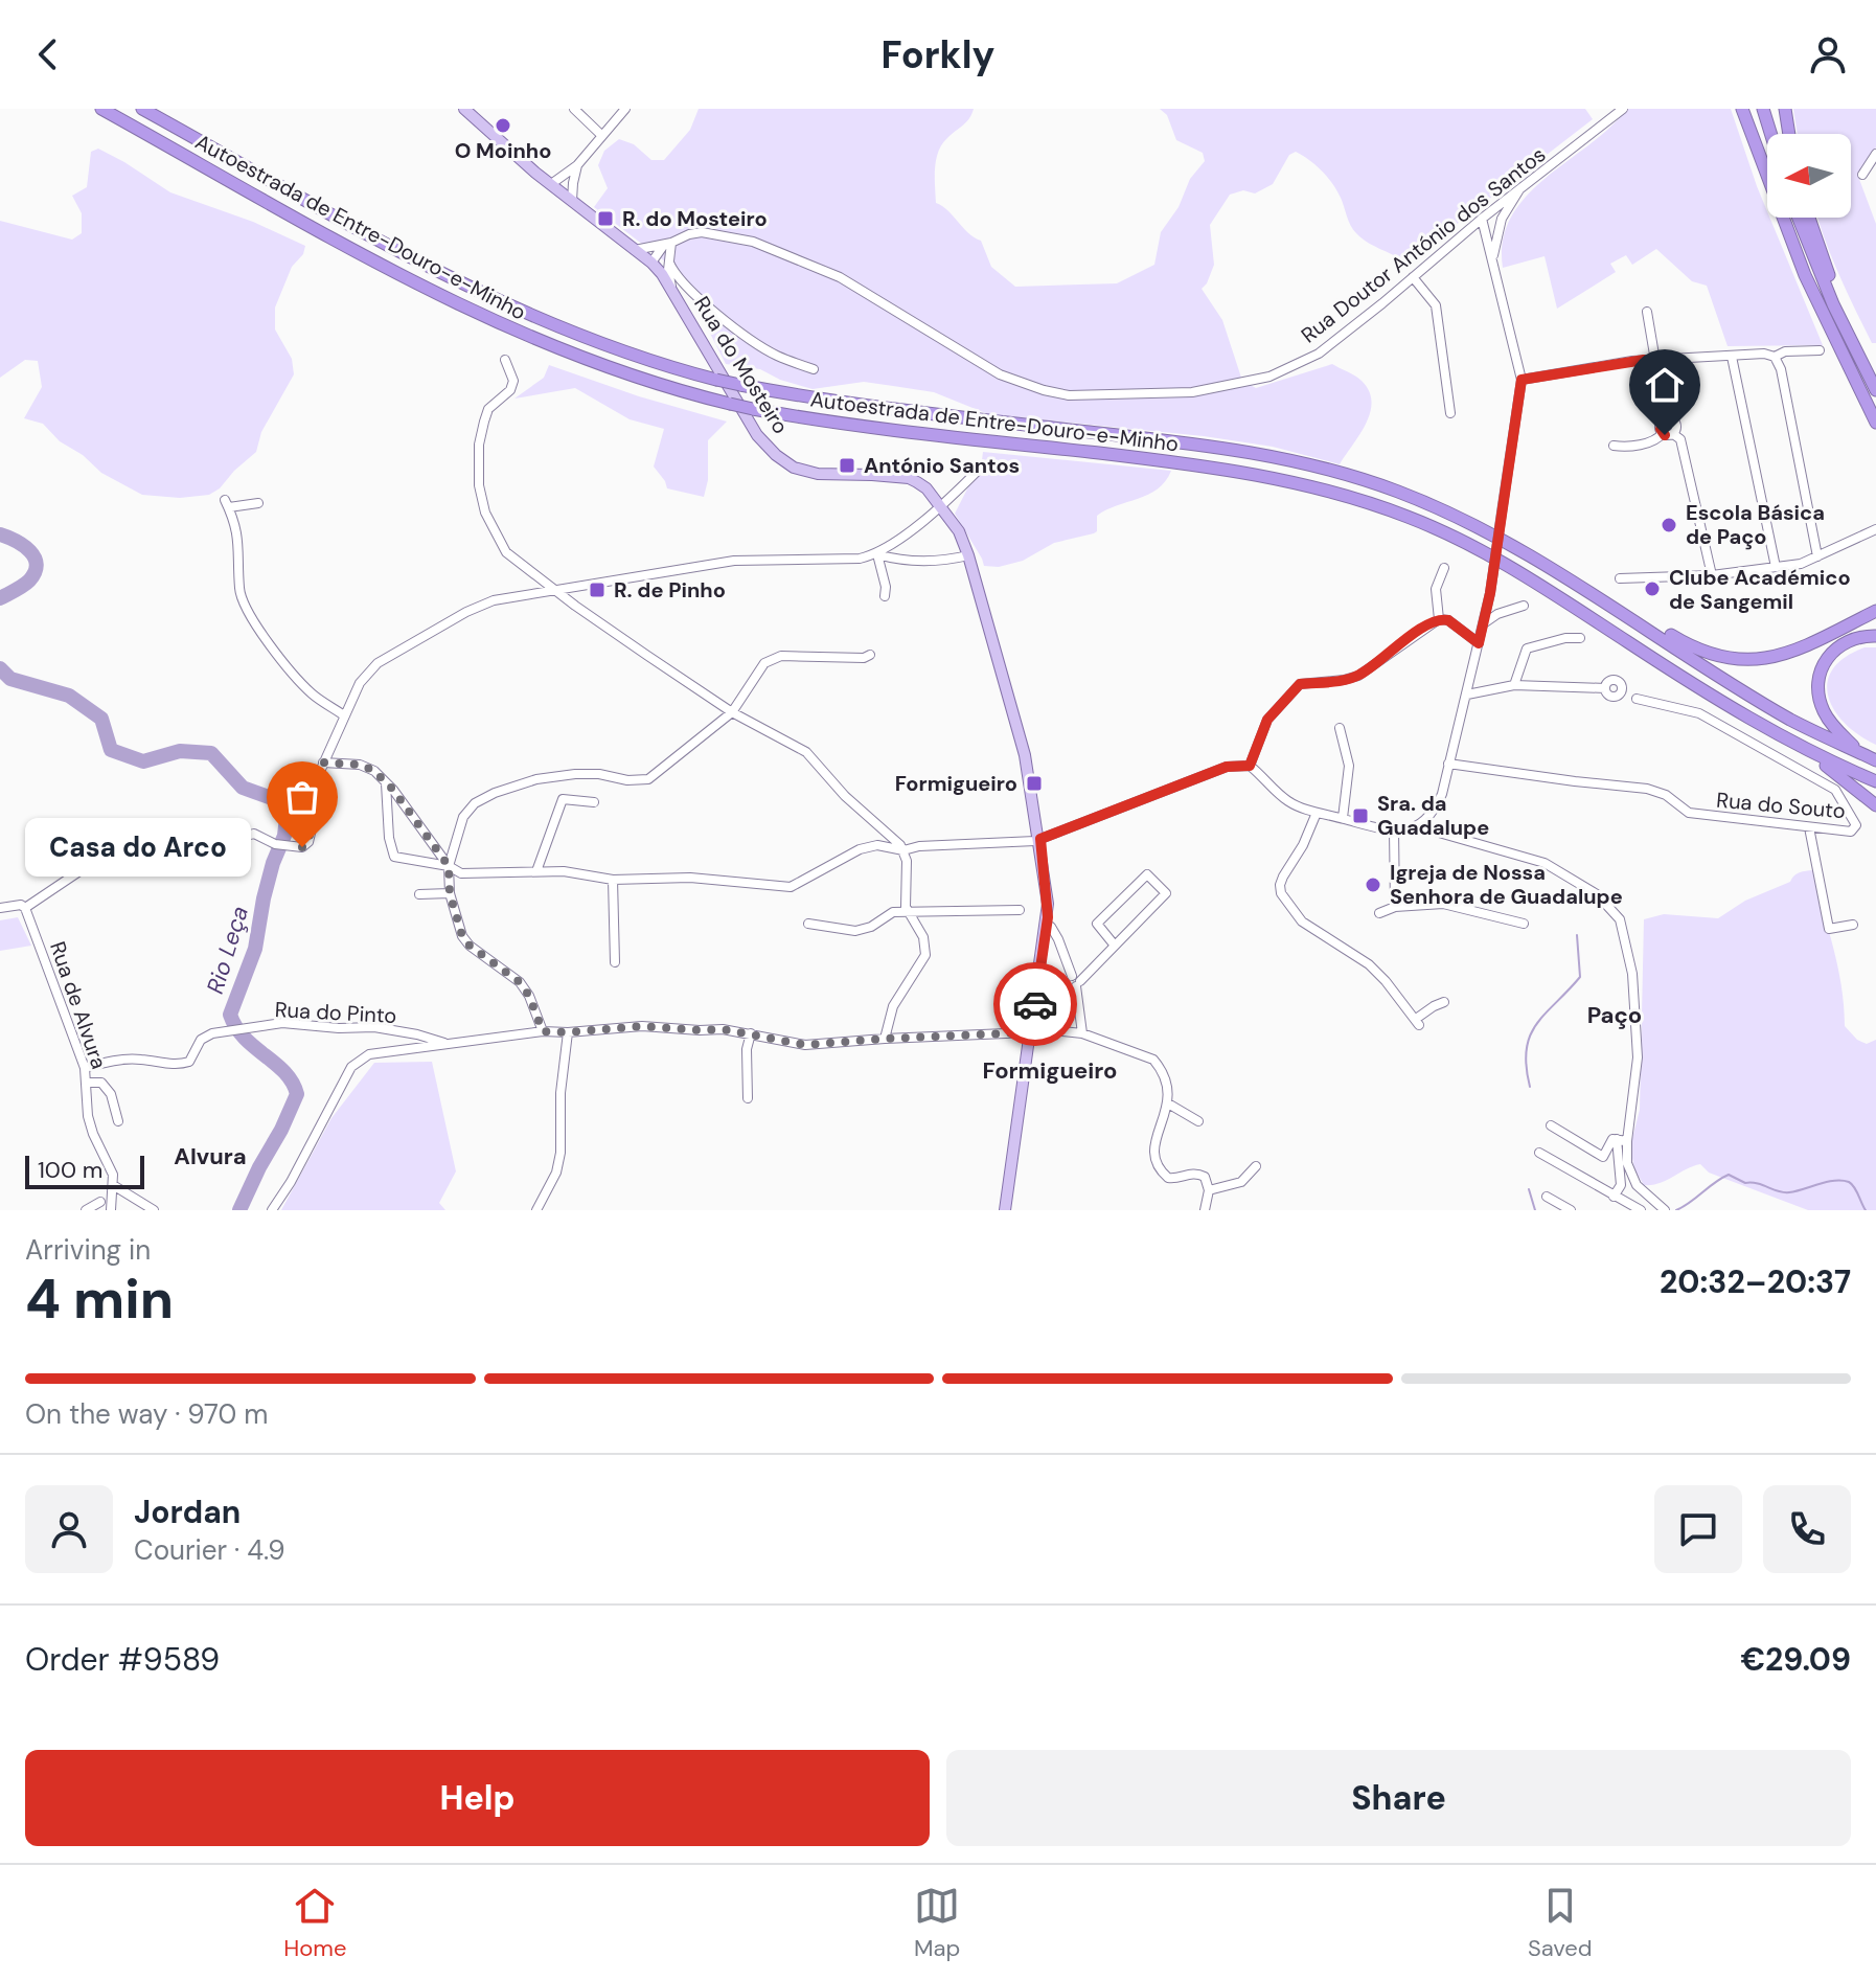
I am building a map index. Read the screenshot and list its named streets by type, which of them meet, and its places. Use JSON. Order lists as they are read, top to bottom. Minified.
{"streets":{"highway":["Autoestrada de Entre-Douro-e-Minho"],"main road":["Rua do Mosteiro"],"street":["Rua Doutor António dos Santos","Rua do Souto","Rua de Alvura","Rua do Pinto"]},"crossings":[["Rua Doutor António dos Santos","Rua do Mosteiro"],["Rua de Alvura","Rua do Pinto"]],"districts":["Paço","Formigueiro","Alvura"],"water":["Rio Leça"],"places":{"other":["O Moinho","Escola Básica de Paço","Clube Académico de Sangemil","Casa do Arco","Igreja de Nossa Senhora de Guadalupe"],"transit":["R. do Mosteiro","António Santos","R. de Pinho","Formigueiro","Sra. da Guadalupe"]},"scale_bar":"100 m","north":"left","page":{"header":"Forkly","bubble":"Casa do Arco","scale":"100 m","heading":["4 min","Arriving in","20:32–20:37"],"panel":["Jordan","Courier · 4.9","Order #9589","€29.09"],"bar":"On the way · 970 m","buttons":["Help","Share"],"tabs":["Home","Map","Saved"]}}
